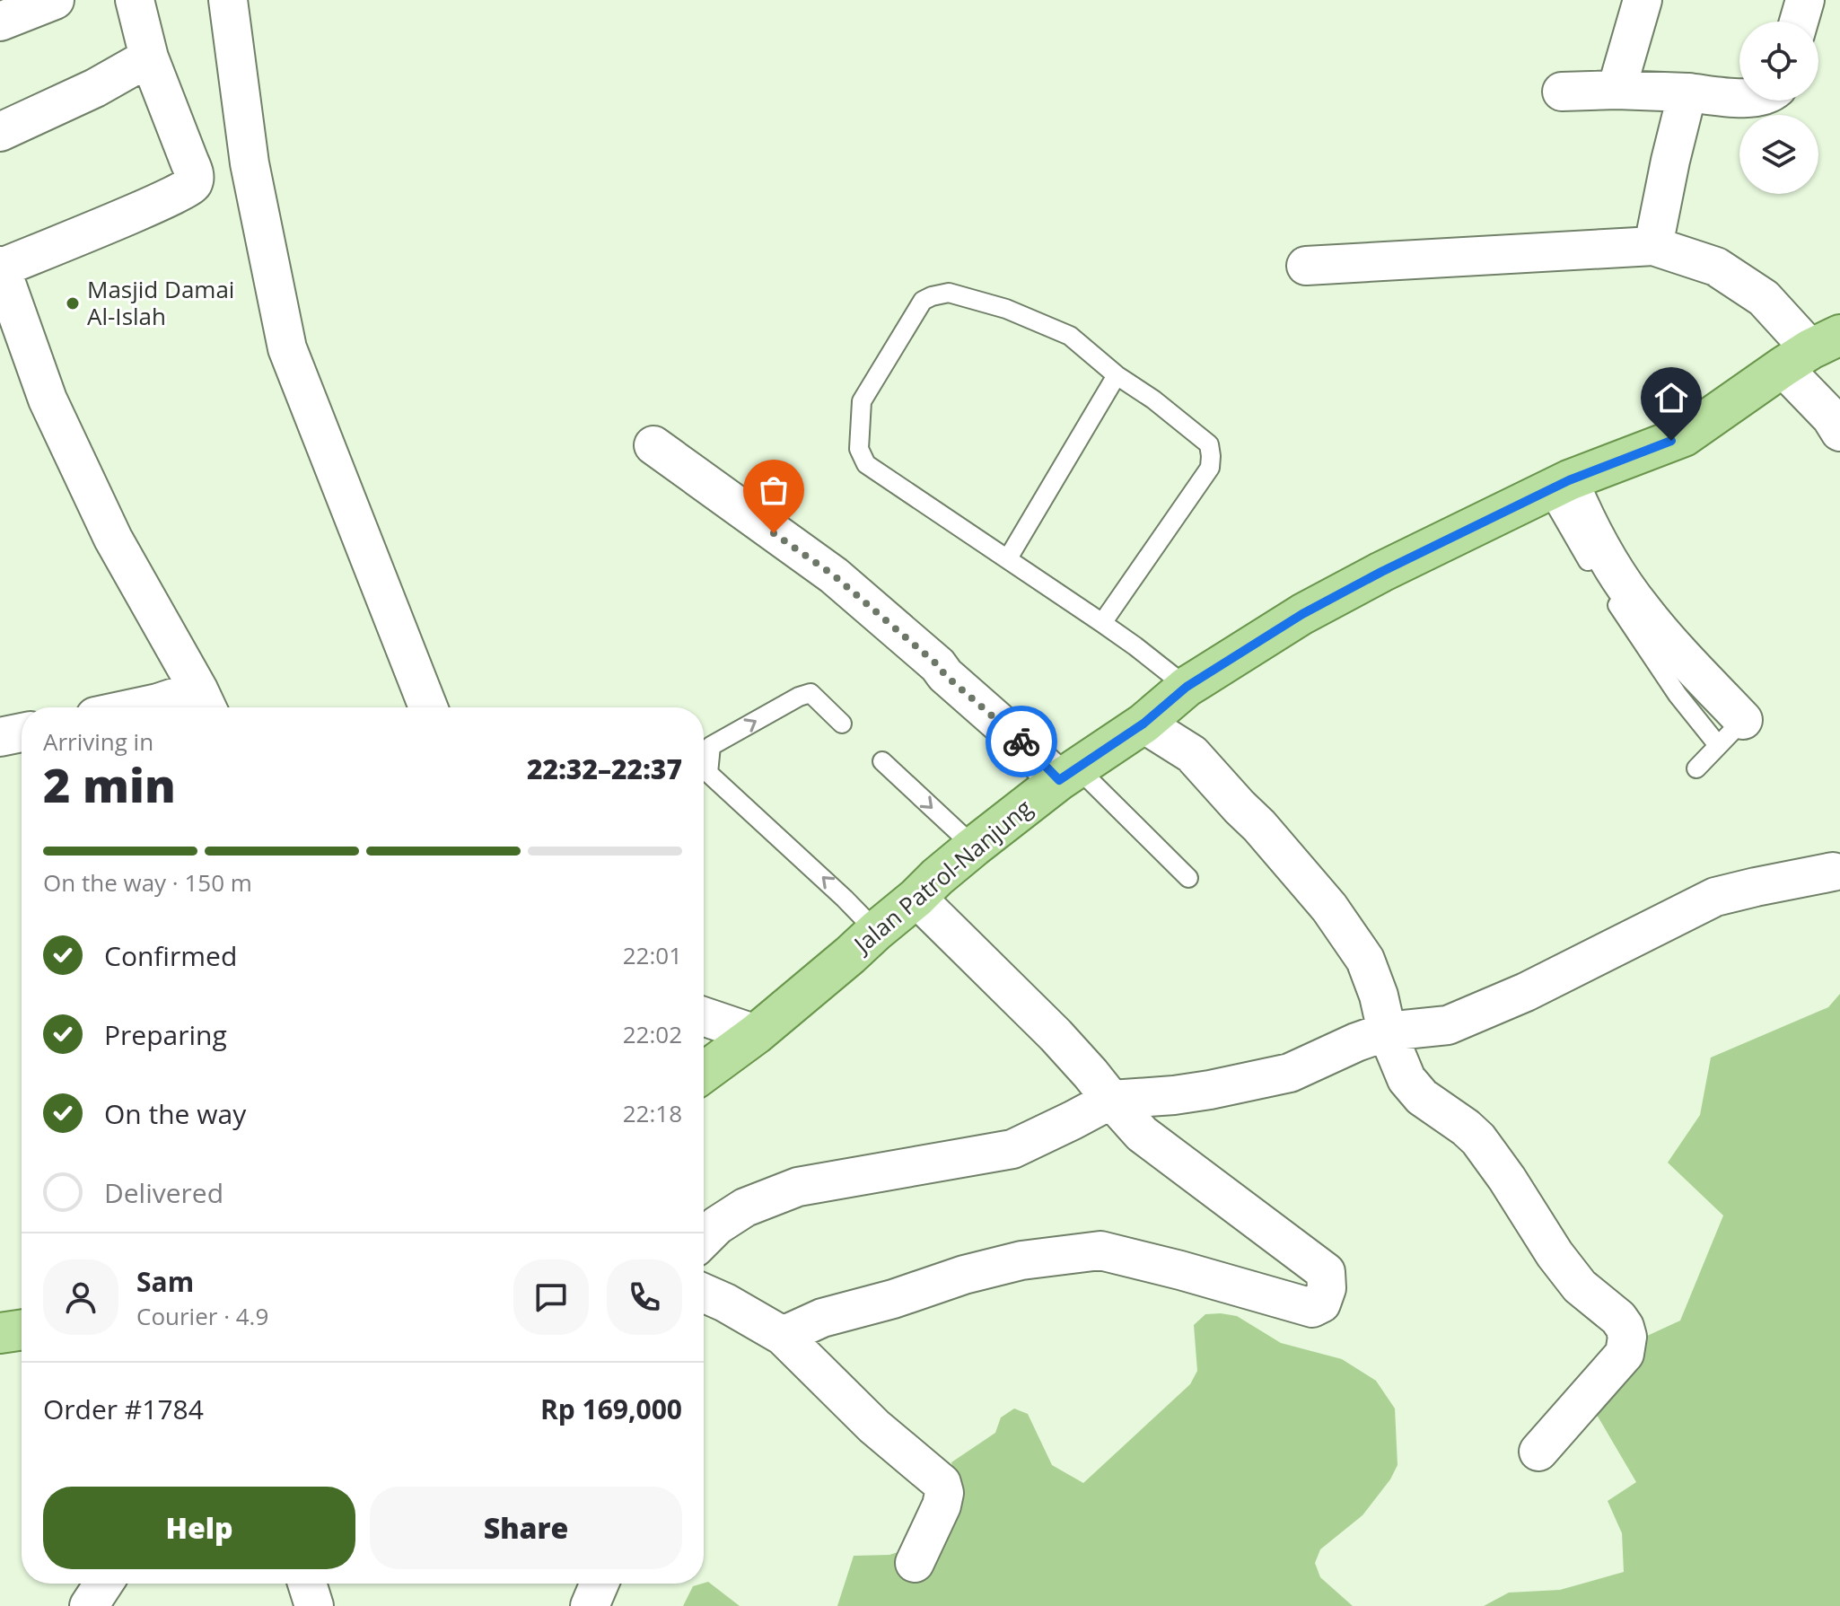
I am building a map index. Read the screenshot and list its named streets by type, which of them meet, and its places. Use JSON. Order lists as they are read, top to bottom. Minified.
{"streets":{"main road":["Jalan Patrol-Nanjung"]},"places":["Masjid Damai Al-Islah"],"page":{"heading":["2 min","Arriving in","22:32–22:37"],"panel":["Sam","Courier · 4.9","Order #1784","Rp 169,000"],"bar":"On the way · 150 m","list":[["Confirmed","22:01"],["Preparing","22:02"],["On the way","22:18"],"Delivered"],"buttons":["Help","Share"]}}
